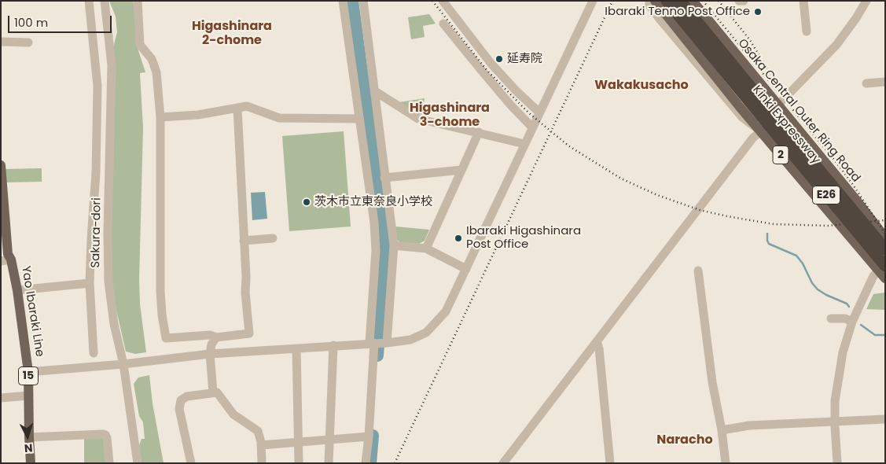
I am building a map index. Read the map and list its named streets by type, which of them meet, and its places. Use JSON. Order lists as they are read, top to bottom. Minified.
{"streets":{"highway":["Kinki Expressway","E26"],"main road":["Osaka Central Outer Ring Road","2","Yao Ibaraki Line","15"],"street":["Sakura-dori"]},"crossings":[["Kinki Expressway","2"]],"districts":["Higashinara 2-chome","Wakakusacho","Higashinara 3-chome","Naracho"],"places":["Ibaraki Tenno Post Office","延寿院","茨木市立東奈良小学校","Ibaraki Higashinara Post Office"],"scale_bar":"100 m","north":"bottom"}
